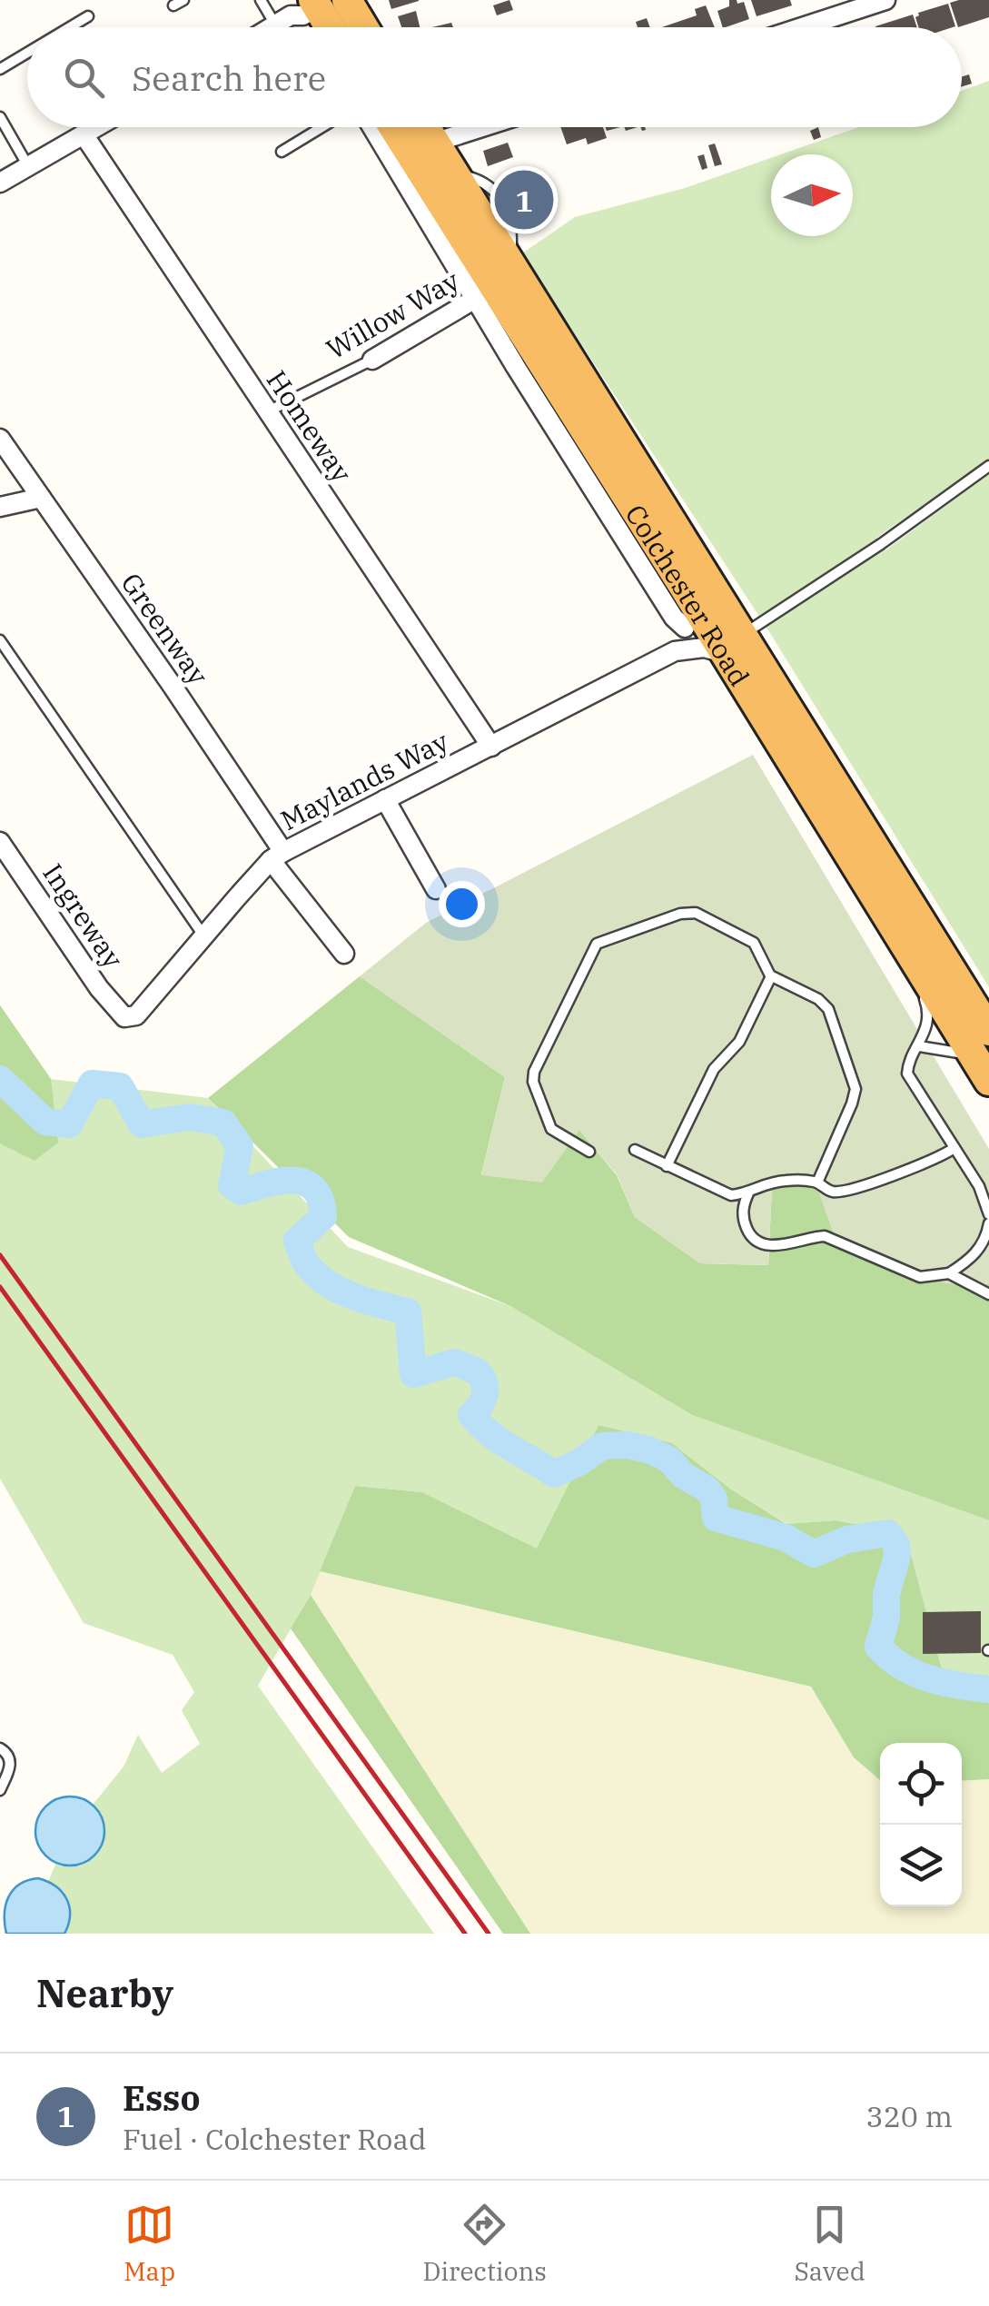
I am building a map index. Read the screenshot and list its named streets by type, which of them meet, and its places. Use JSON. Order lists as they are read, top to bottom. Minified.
{"streets":{"highway":["Colchester Road"],"street":["Willow Way","Homeway","Greenway","Maylands Way","Ingreway"]},"crossings":[["Willow Way","Homeway"],["Willow Way","Colchester Road"],["Homeway","Maylands Way"],["Colchester Road","Maylands Way"],["Greenway","Maylands Way"],["Maylands Way","Ingreway"]],"north":"right","page":{"search":"Search here","pins":"1","heading":"Nearby","list":[{"mark":"1","name":"Esso","note":"Fuel · Colchester Road","value":"320 m"}],"nav":["Map","Directions","Saved"]}}
